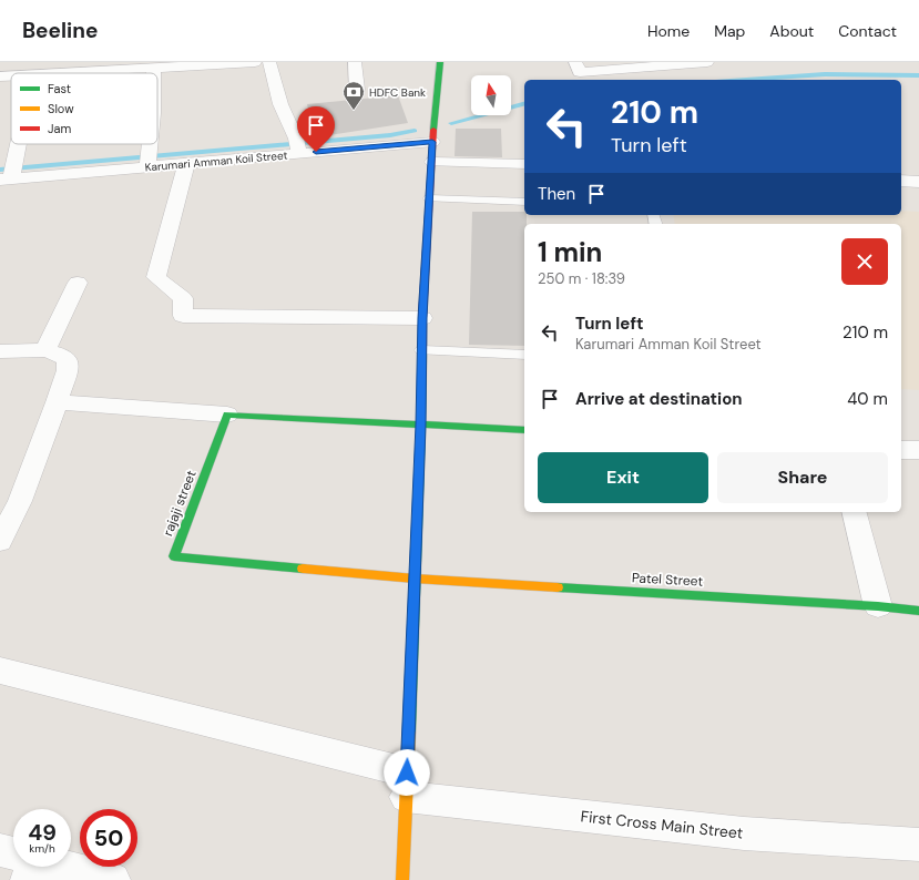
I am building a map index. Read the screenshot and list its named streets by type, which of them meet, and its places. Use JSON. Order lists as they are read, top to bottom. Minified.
{"streets":{"main road":["rajaji street","Patel Street"],"street":["Karumari Amman Koil Street","First Cross Main Street"]},"crossings":[["rajaji street","Patel Street"]],"places":{"bank":["HDFC Bank"]},"legend":["Fast","Slow","Jam"],"north":"top","page":{"header":"Beeline","nav":["Home","Map","About","Contact"],"turn":["210 m","Turn left"],"then":"Then","heading":["1 min","250 m · 18:39"],"list":[{"name":"Turn left","note":"Karumari Amman Koil Street","value":"210 m"},{"name":"Arrive at destination","value":"40 m"}],"buttons":["Exit","Share"],"speed":"49 km/h","limit":"50"}}
